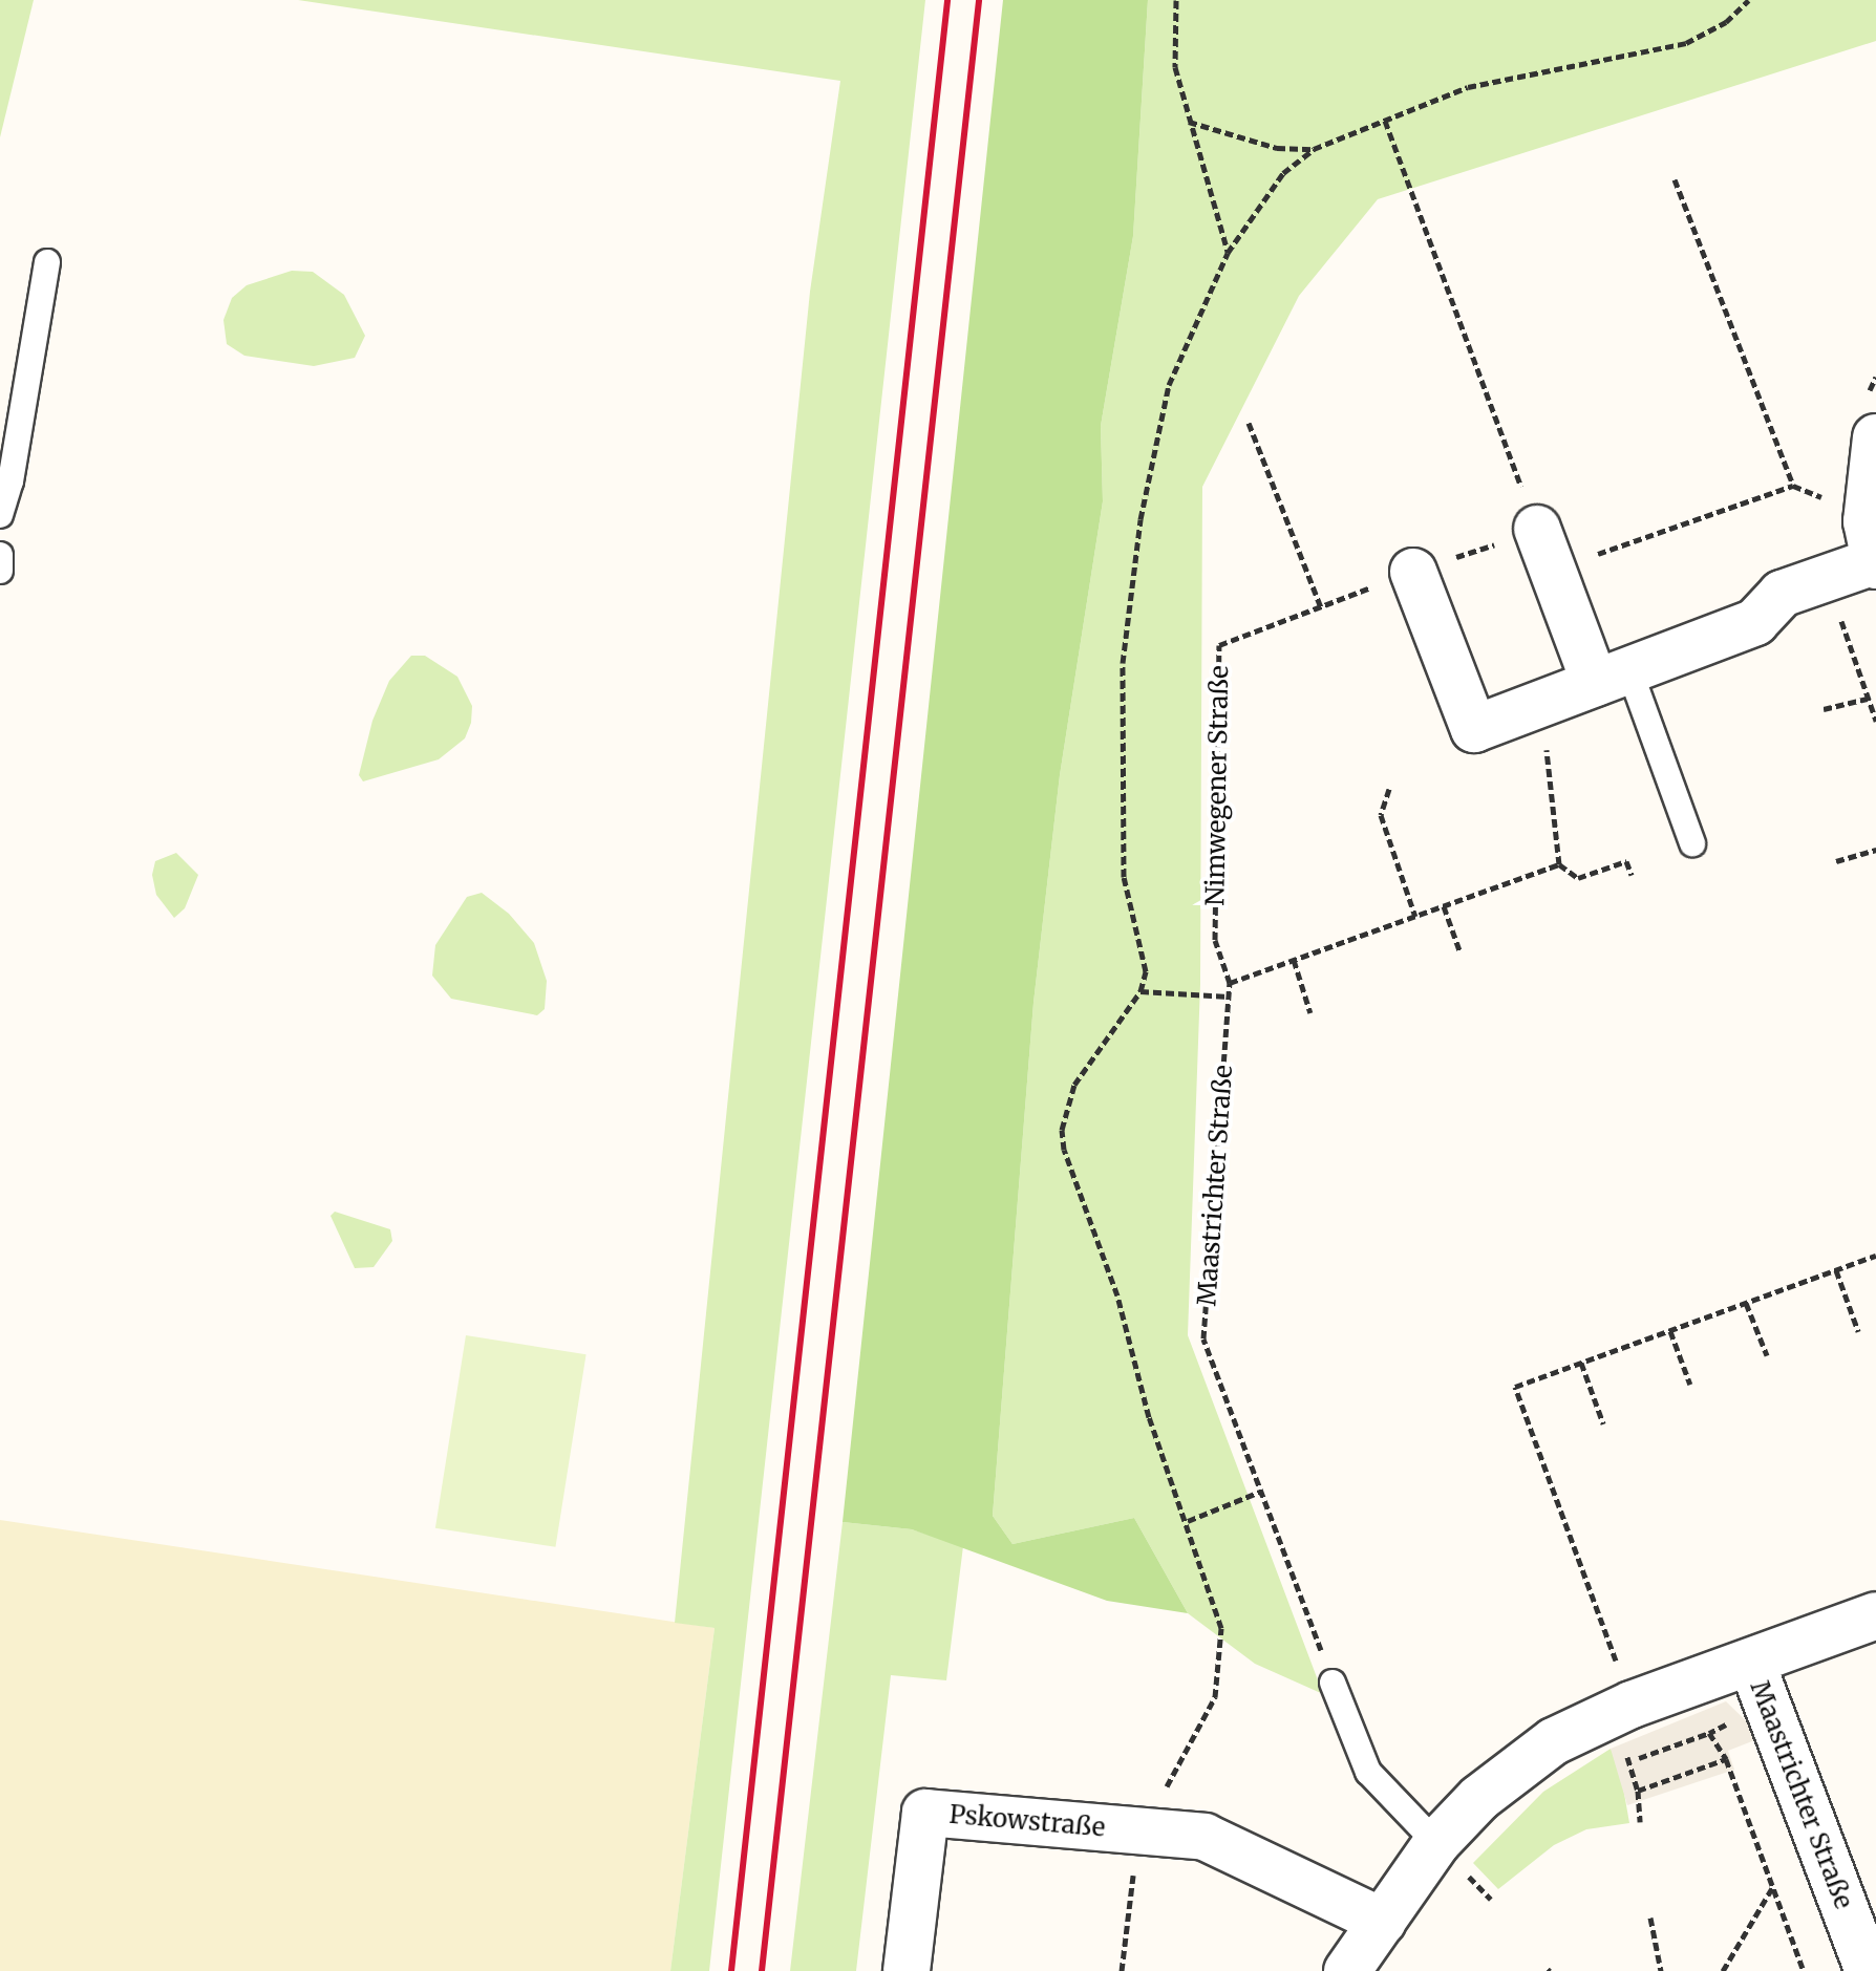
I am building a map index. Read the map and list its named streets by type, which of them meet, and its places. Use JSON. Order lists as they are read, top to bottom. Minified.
{"streets":{"street":["Maastrichter Straße","Pskowstraße"],"path":["Nimwegener Straße"]},"crossings":[["Nimwegener Straße","Maastrichter Straße"],["Maastrichter Straße","Pskowstraße"]]}
